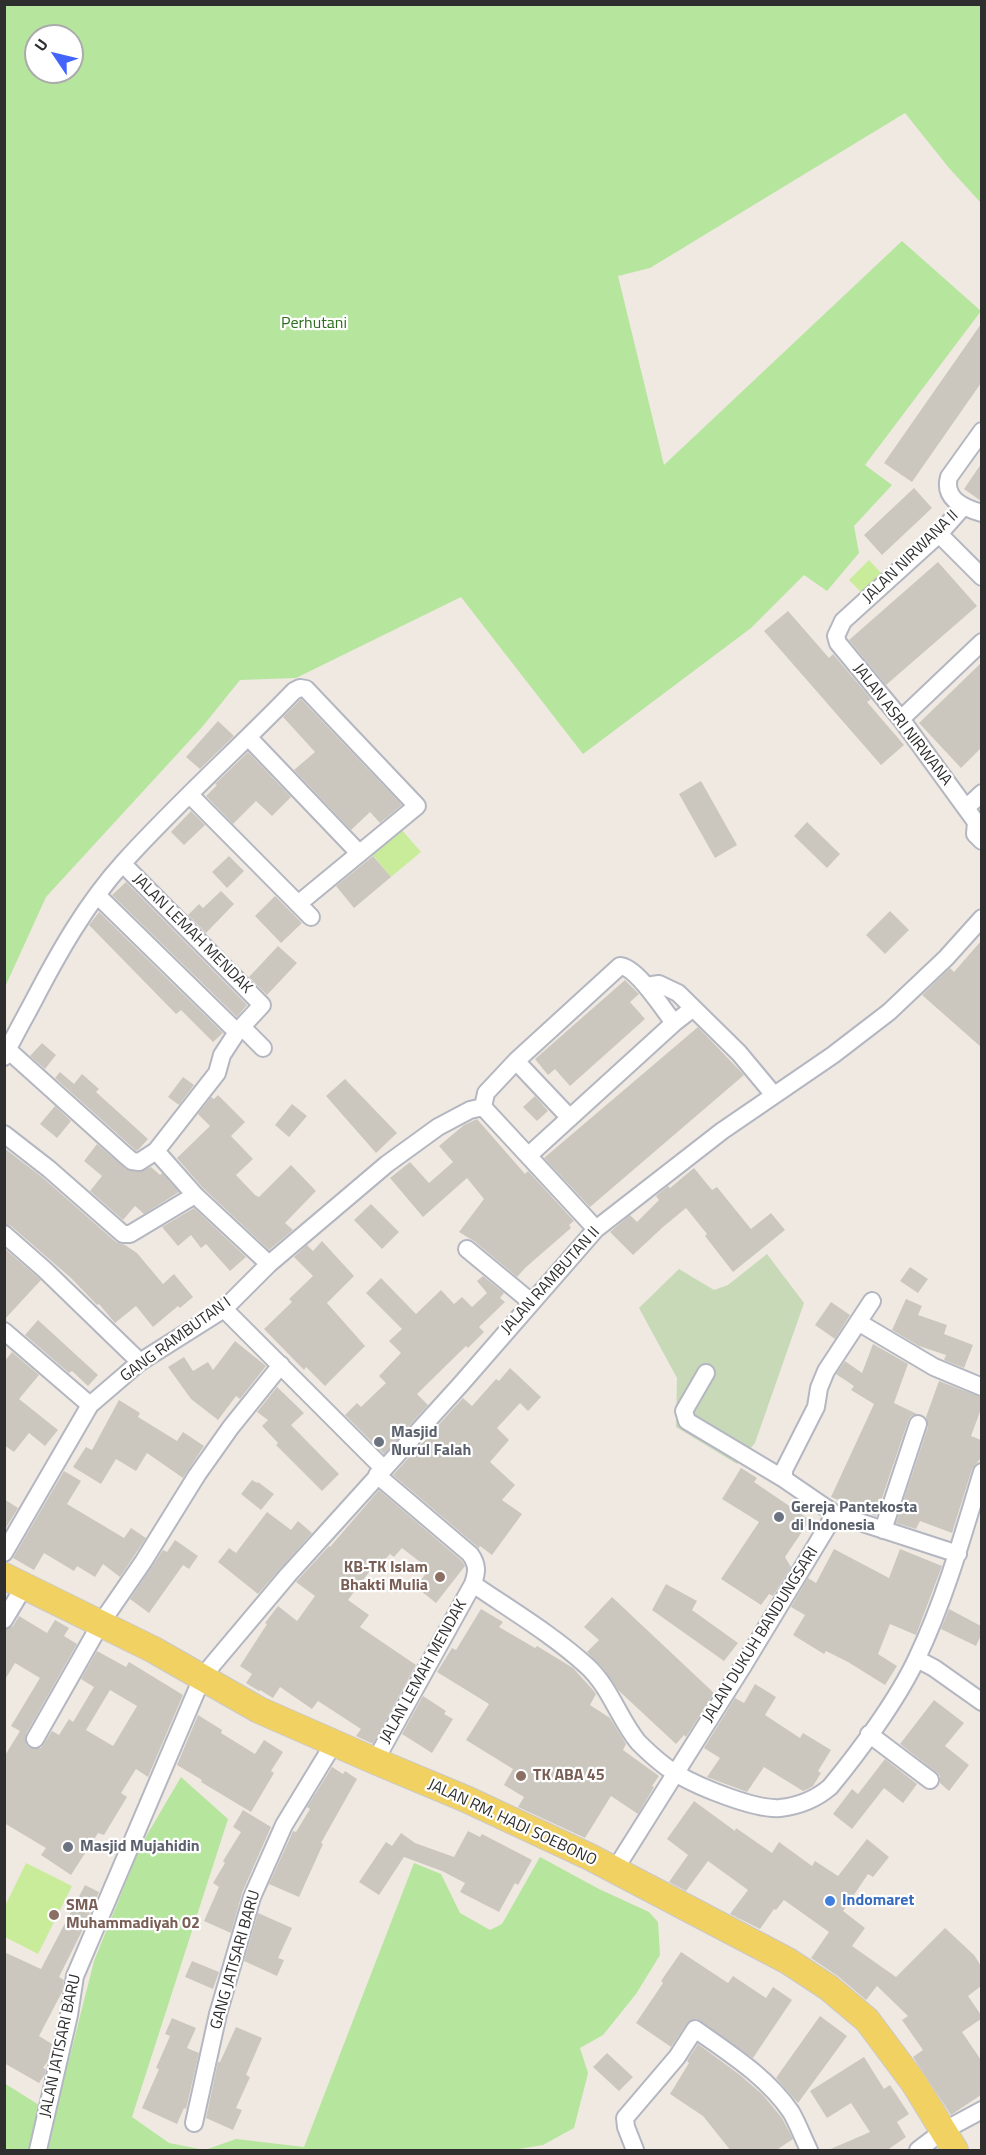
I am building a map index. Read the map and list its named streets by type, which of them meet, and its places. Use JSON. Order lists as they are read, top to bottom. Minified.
{"streets":{"main road":["JALAN RM. HADI SOEBONO"],"street":["JALAN NIRWANA II","JALAN ASRI NIRWANA","JALAN LEMAH MENDAK","JALAN RAMBUTAN II","GANG RAMBUTAN I","JALAN DUKUH BANDUNGSARI","GANG JATISARI BARU","JALAN JATISARI BARU"]},"crossings":[["JALAN NIRWANA II","JALAN ASRI NIRWANA"],["JALAN LEMAH MENDAK","JALAN RAMBUTAN II"],["JALAN LEMAH MENDAK","GANG RAMBUTAN I"],["JALAN LEMAH MENDAK","JALAN DUKUH BANDUNGSARI"],["JALAN LEMAH MENDAK","JALAN RM. HADI SOEBONO"],["JALAN RAMBUTAN II","JALAN RM. HADI SOEBONO"],["JALAN RAMBUTAN II","JALAN JATISARI BARU"],["JALAN DUKUH BANDUNGSARI","JALAN RM. HADI SOEBONO"],["JALAN RM. HADI SOEBONO","GANG JATISARI BARU"],["JALAN RM. HADI SOEBONO","JALAN JATISARI BARU"]],"parks":["Perhutani"],"places":["Masjid Nurul Falah","Gereja Pantekosta di Indonesia","KB-TK Islam Bhakti Mulia","TK ABA 45","Masjid Mujahidin","Indomaret","SMA Muhammadiyah 02"],"north":"top left"}
